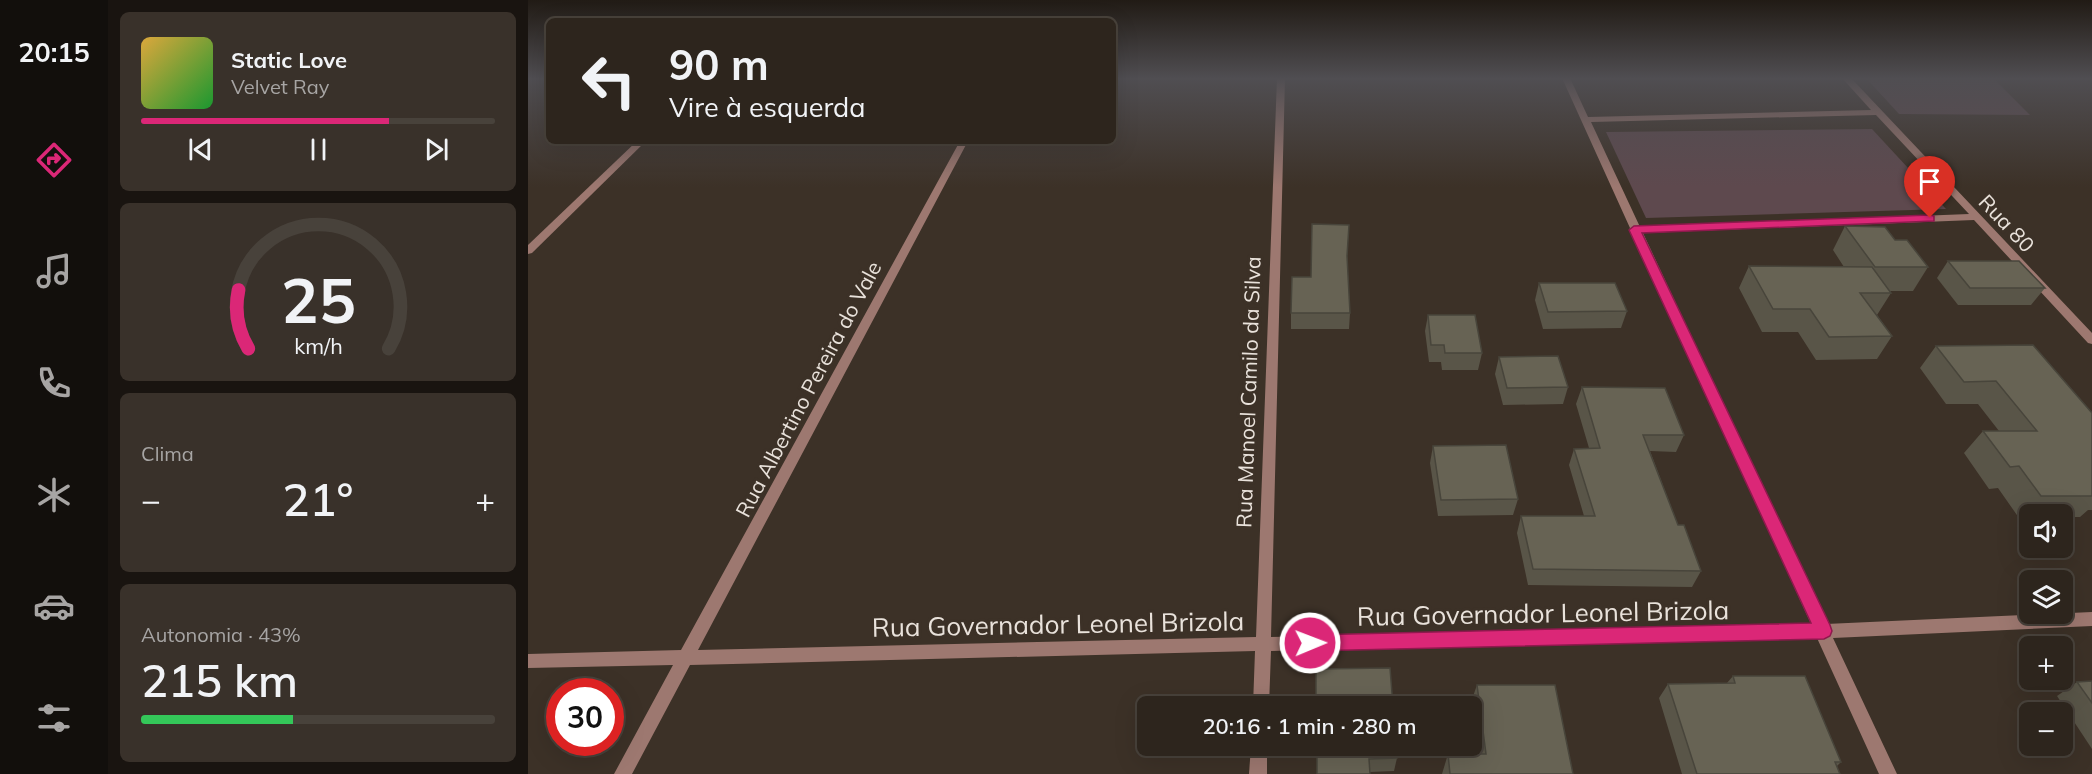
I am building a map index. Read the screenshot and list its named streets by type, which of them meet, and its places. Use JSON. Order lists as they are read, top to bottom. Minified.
{"streets":{"street":["Rua 80","Rua Albertino Pereira do Vale","Rua Manoel Camilo da Silva","Rua Governador Leonel Brizola"]},"crossings":[["Rua Albertino Pereira do Vale","Rua Governador Leonel Brizola"],["Rua Manoel Camilo da Silva","Rua Governador Leonel Brizola"]],"page":{"tabs":"20:15","turn":["90 m","Vire à esquerda"],"song":["Static Love","Velvet Ray"],"tile":["Clima",["Autonomia · 43%","215 km"]],"heat":["−","21°","+"],"map_buttons":["+","−"],"limit":"30","trip":"20:16 · 1 min · 280 m","gauge":["25","km/h"]}}
